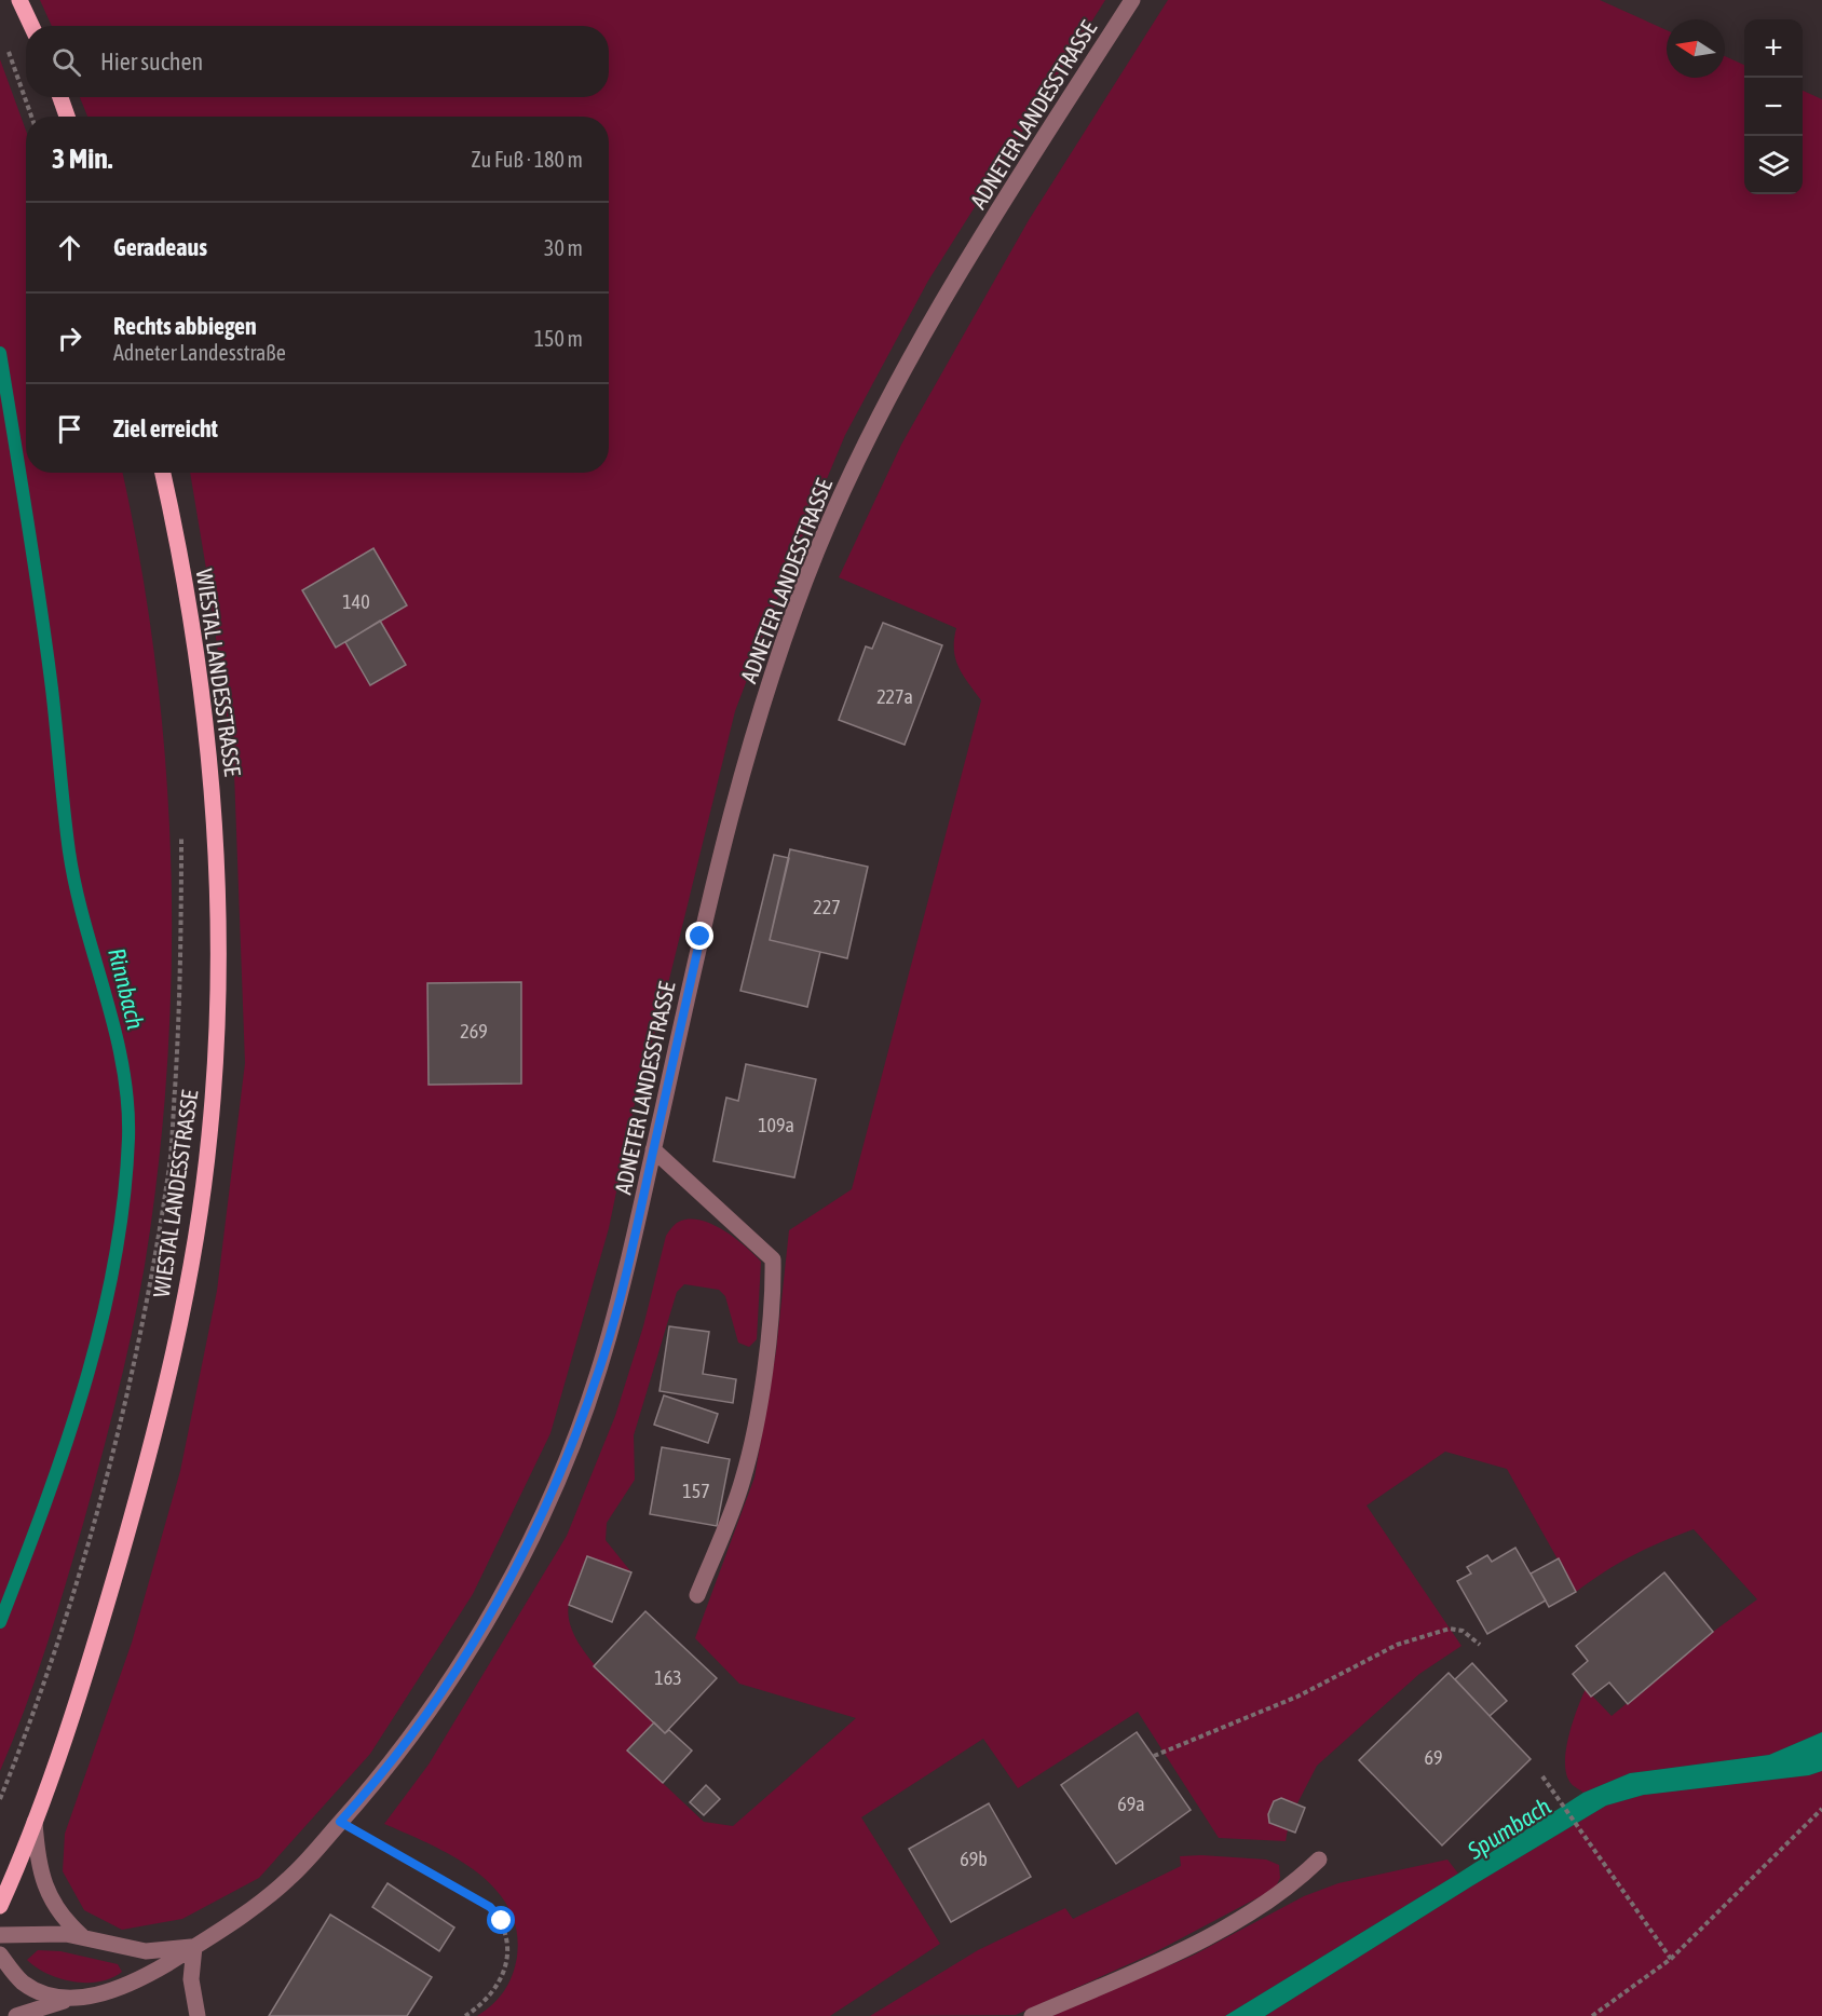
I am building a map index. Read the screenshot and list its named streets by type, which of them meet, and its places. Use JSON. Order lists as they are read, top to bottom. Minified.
{"streets":{"main road":["WIESTAL LANDESSTRASSE"],"street":["ADNETER LANDESSTRASSE"]},"water":["Rinnbach","Spumbach"],"house_numbers":["140","227a","227","269","109a","157","163","69","69a","69b"],"north":"left","page":{"map_buttons":["+","−"],"search":"Hier suchen","heading":["3 Min.","Zu Fuß · 180 m"],"list":[["Geradeaus","30 m"],["Rechts abbiegen","Adneter Landesstraße","150 m"],"Ziel erreicht"]}}
